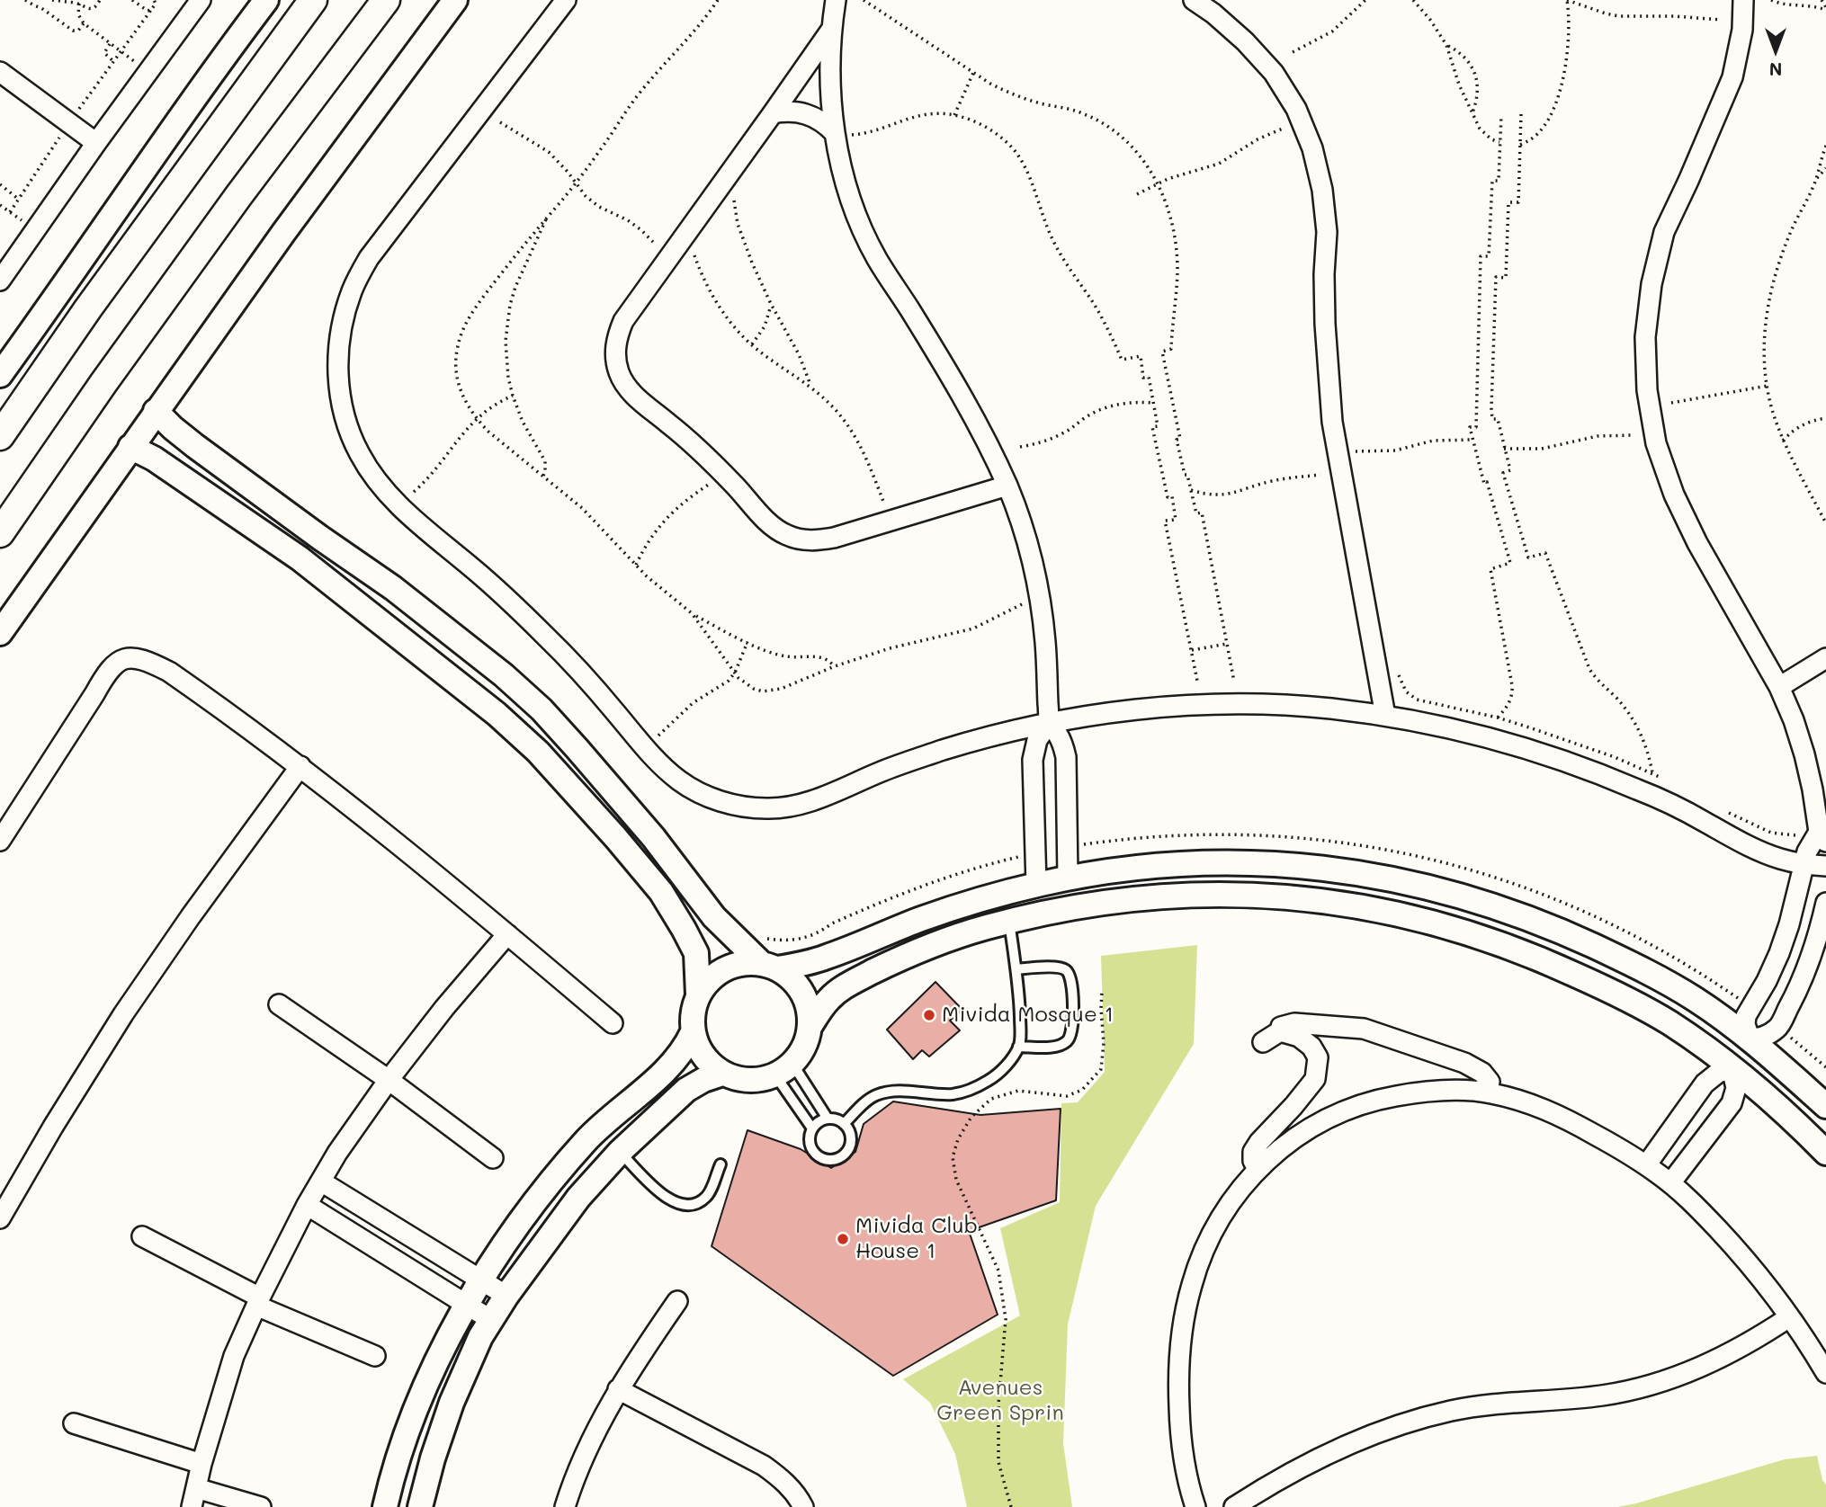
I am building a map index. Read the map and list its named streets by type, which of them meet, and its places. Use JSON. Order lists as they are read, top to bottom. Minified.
{"parks":["Avenues Green Sprin"],"places":["Mivida Mosque 1","Mivida Club House 1"],"north":"bottom"}
